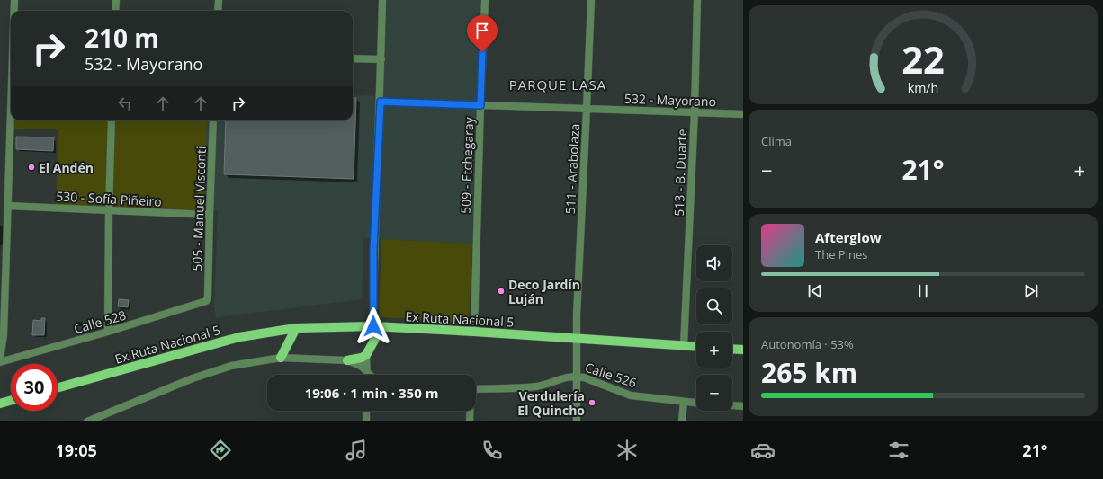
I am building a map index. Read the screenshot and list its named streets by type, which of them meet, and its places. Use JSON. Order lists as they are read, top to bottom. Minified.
{"streets":{"main road":["Ex Ruta Nacional 5"],"street":["532 - Mayorano","509 - Etchegaray","511 - Arabolaza","513 - B. Duarte","530 - Sofía Piñeiro","505 - Manuel Visconti","Calle 528","Calle 526"]},"crossings":[["532 - Mayorano","509 - Etchegaray"],["532 - Mayorano","511 - Arabolaza"],["532 - Mayorano","513 - B. Duarte"],["509 - Etchegaray","Ex Ruta Nacional 5"],["511 - Arabolaza","Ex Ruta Nacional 5"],["511 - Arabolaza","Calle 526"],["513 - B. Duarte","Ex Ruta Nacional 5"],["530 - Sofía Piñeiro","505 - Manuel Visconti"],["505 - Manuel Visconti","Calle 528"]],"districts":["PARQUE LASA"],"places":["El Andén","Deco Jardín Luján","Verdulería El Quincho"],"page":{"turn":["210 m","532 - Mayorano"],"tile":["Clima",["Autonomía · 53%","265 km"]],"heat":["−","21°","+"],"song":["Afterglow","The Pines"],"map_buttons":["+","−"],"limit":"30","trip":"19:06 · 1 min · 350 m","tabs":["19:05","21°"],"gauge":["22","km/h"]}}
